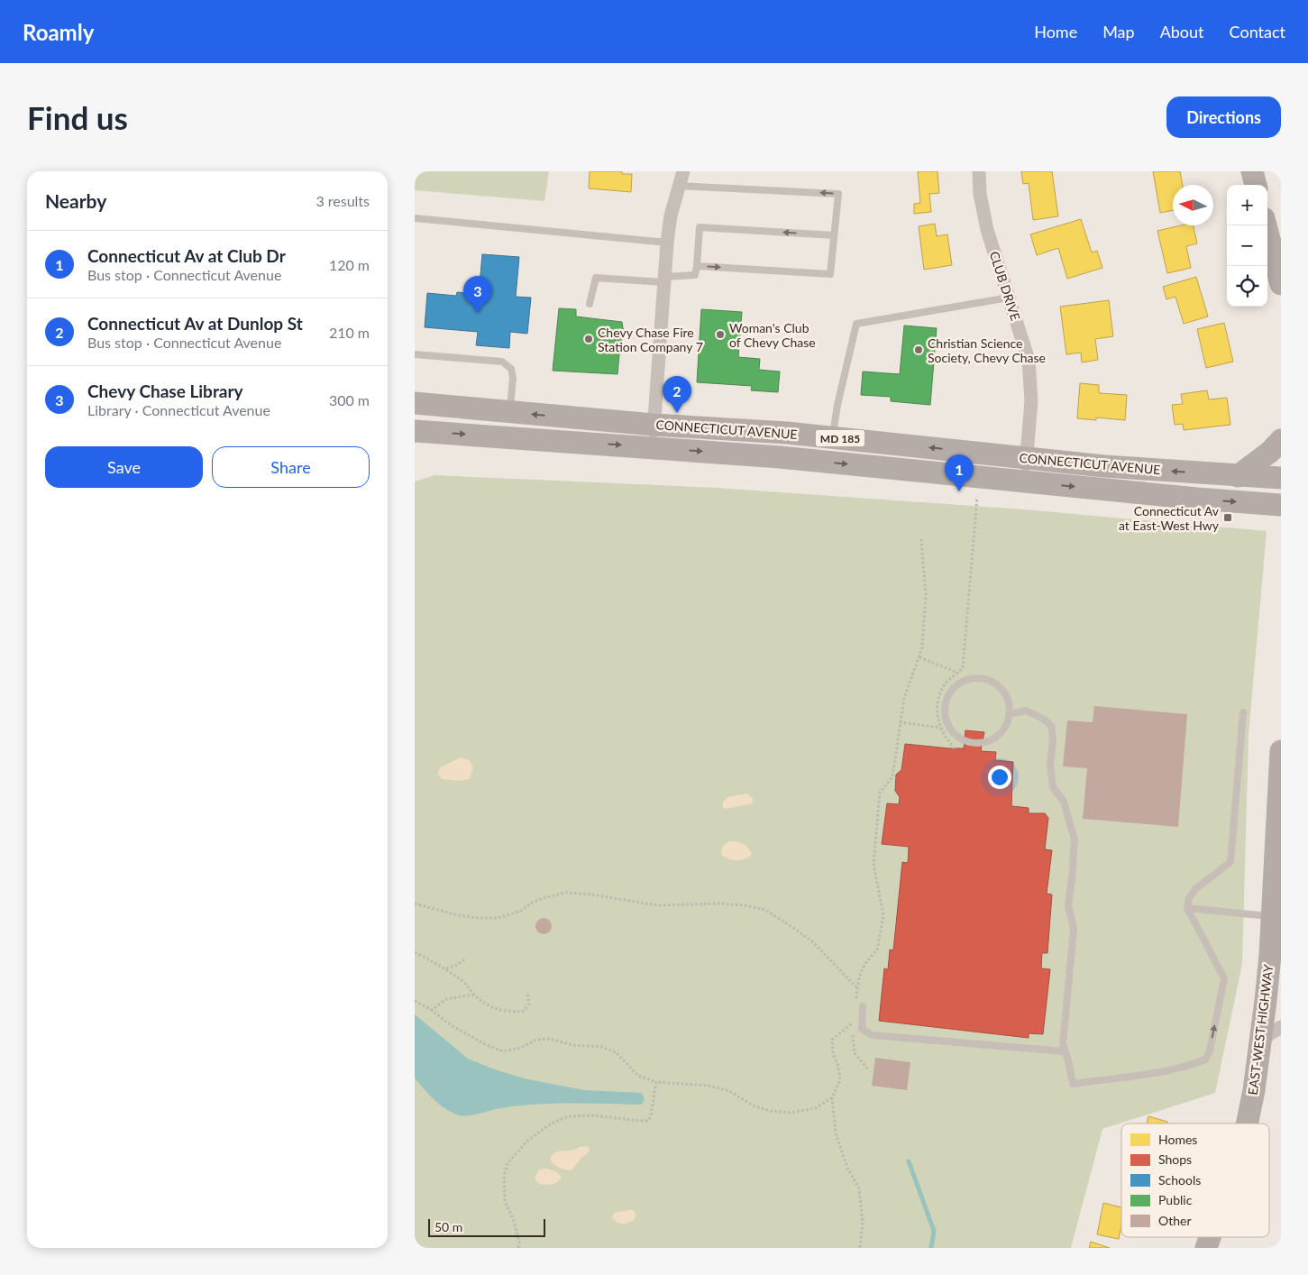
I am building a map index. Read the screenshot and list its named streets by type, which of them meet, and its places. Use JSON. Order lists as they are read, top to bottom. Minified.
{"streets":{"main road":["CONNECTICUT AVENUE","MD 185","EAST-WEST HIGHWAY"],"street":["CLUB DRIVE"]},"crossings":[["CLUB DRIVE","CONNECTICUT AVENUE"]],"places":{"other":["Woman's Club of Chevy Chase","Chevy Chase Fire Station Company 7","Christian Science Society, Chevy Chase"],"transit":["Connecticut Av at East-West Hwy"]},"legend":["Homes","Shops","Schools","Public","Other"],"scale_bar":"50 m","north":"left","page":{"header":"Roamly","nav":["Home","Map","About","Contact"],"buttons":["Directions",["Save","Share"]],"title":"Find us","heading":["Nearby","3 results"],"map_buttons":["+","−"],"list":[{"mark":"1","name":"Connecticut Av at Club Dr","note":"Bus stop · Connecticut Avenue","value":"120 m"},{"mark":"2","name":"Connecticut Av at Dunlop St","note":"Bus stop · Connecticut Avenue","value":"210 m"},{"mark":"3","name":"Chevy Chase Library","note":"Library · Connecticut Avenue","value":"300 m"}],"pins":["3","2","1"],"scale":"50 m"}}
